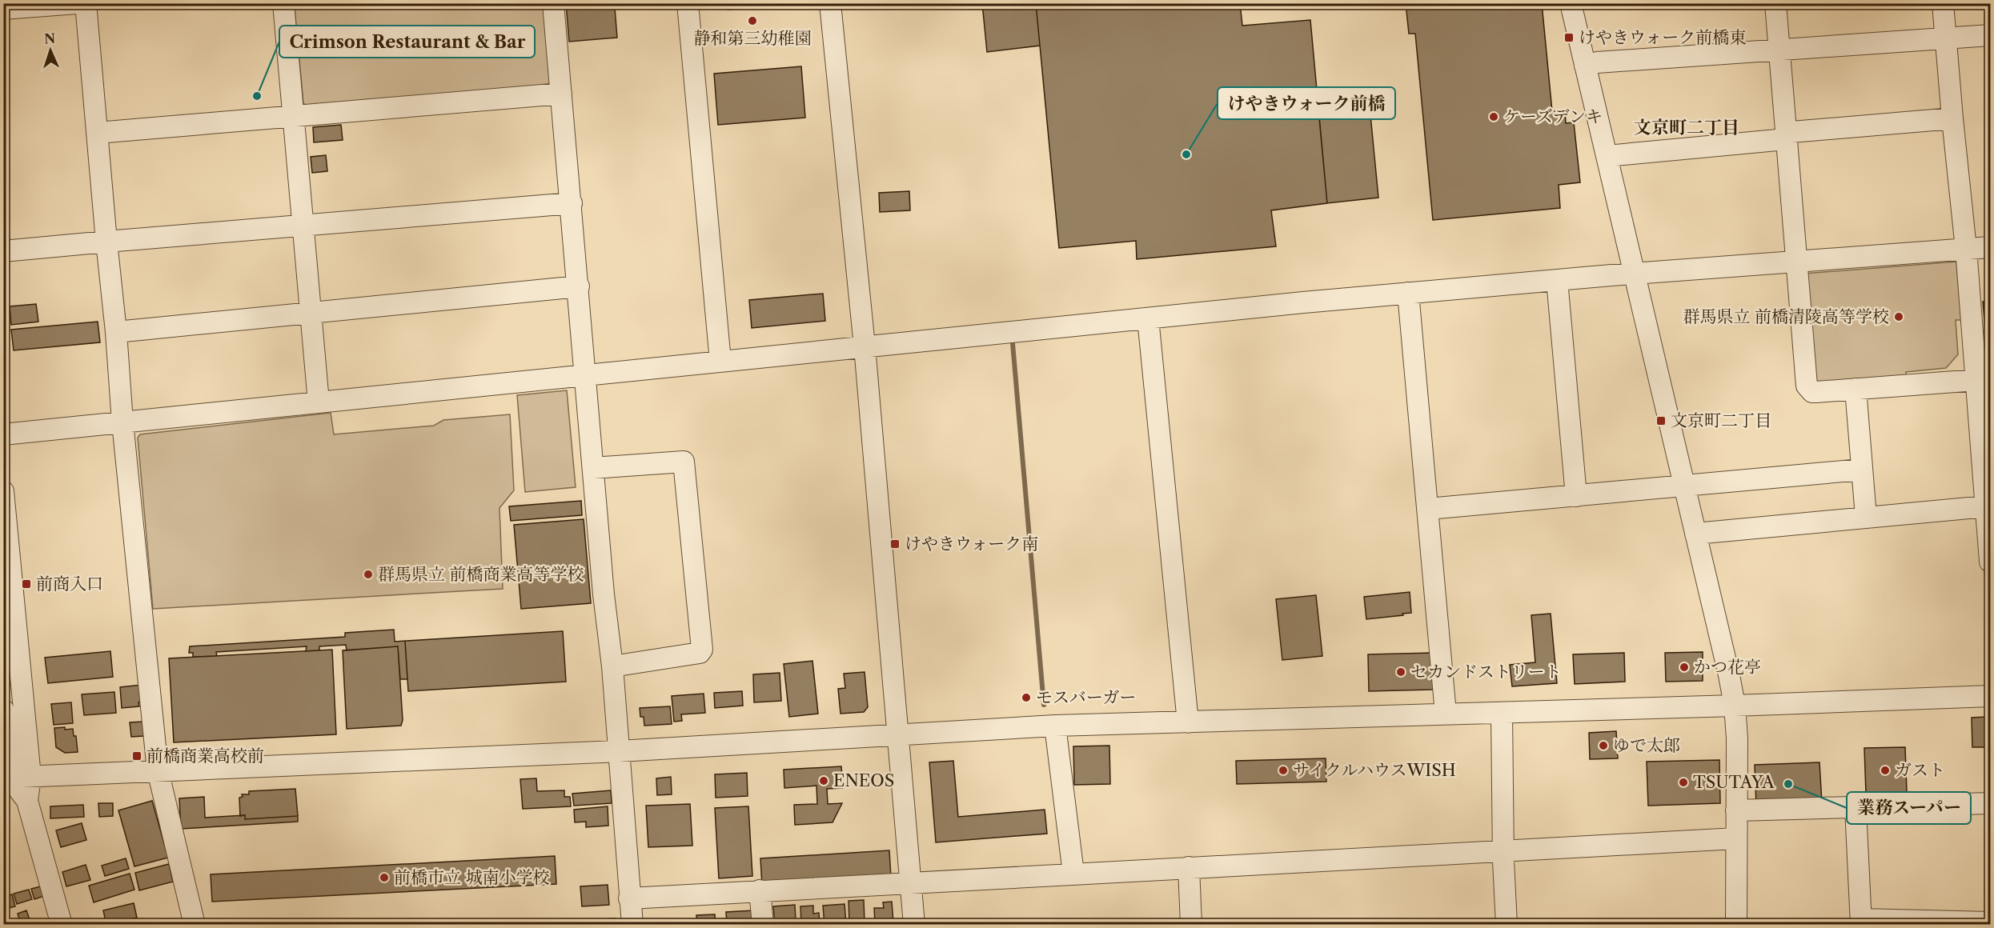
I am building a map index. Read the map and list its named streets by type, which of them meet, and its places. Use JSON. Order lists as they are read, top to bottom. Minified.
{"districts":["文京町二丁目"],"places":{"other":["静和第三幼稚園","Crimson Restaurant & Bar","ケーズデンキ","けやきウォーク前橋","群馬県立 前橋清陵高等学校","群馬県立 前橋商業高等学校","かつ花亭","セカンドストリート","モスバーガー","ゆで太郎","サイクルハウスWISH","ガスト","ENEOS","TSUTAYA","業務スーパー","前橋市立 城南小学校"],"transit":["けやきウォーク前橋東","文京町二丁目","けやきウォーク南","前商入口","前橋商業高校前"]},"north":"top"}
